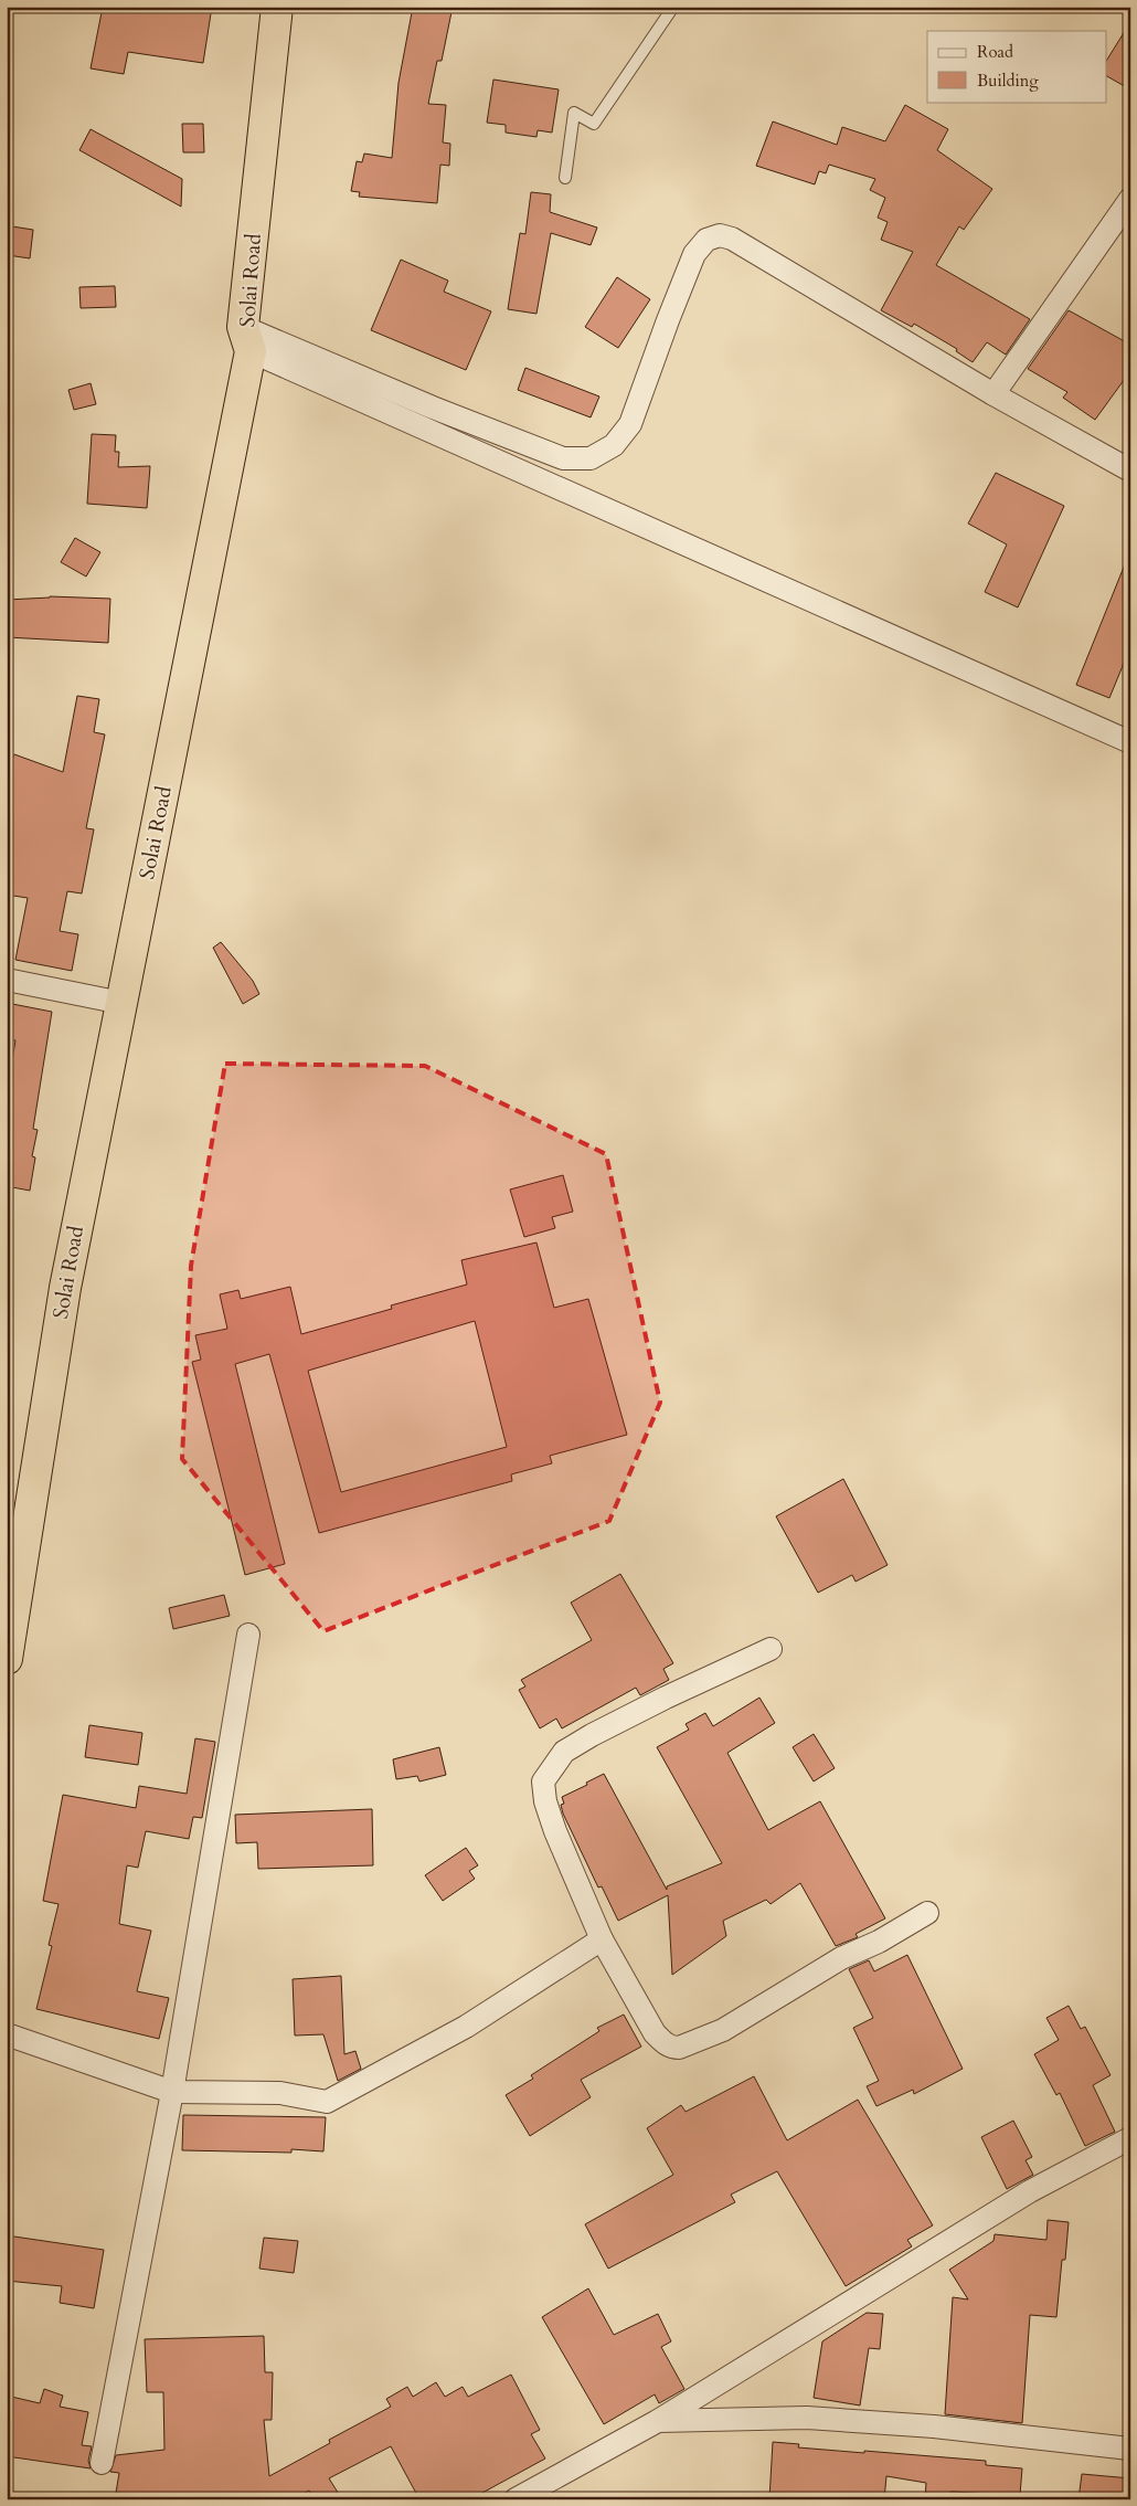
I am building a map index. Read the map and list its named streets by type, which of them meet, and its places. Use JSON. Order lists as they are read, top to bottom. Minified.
{"streets":{"highway":["Solai Road"]},"legend":["Road","Building"]}
